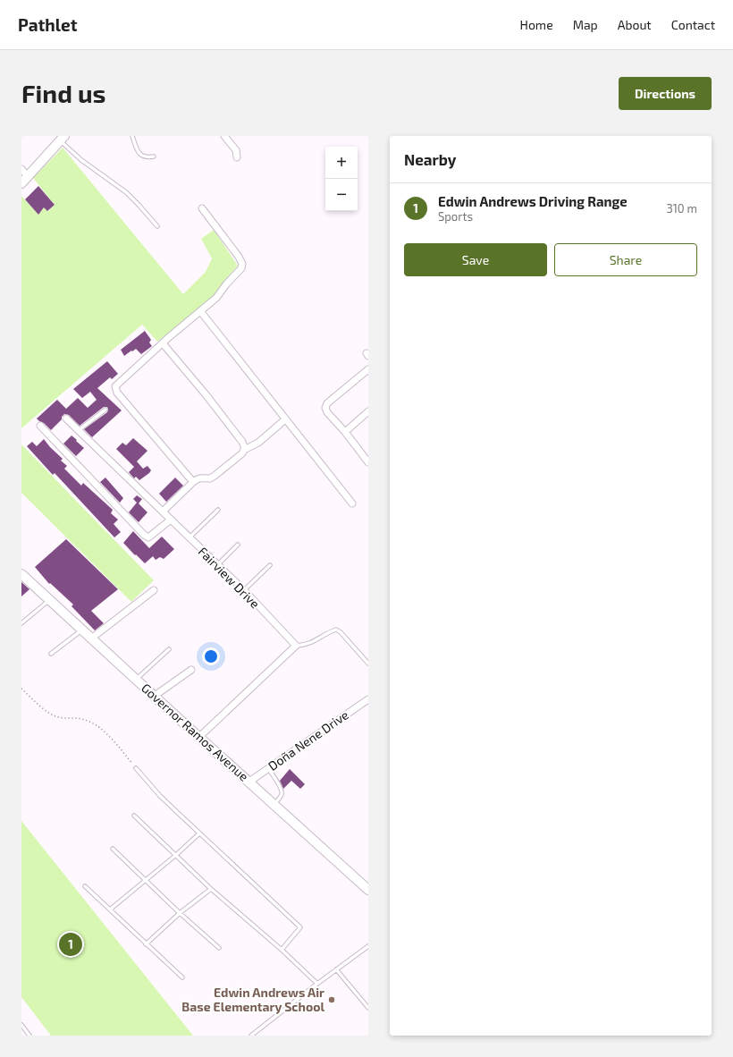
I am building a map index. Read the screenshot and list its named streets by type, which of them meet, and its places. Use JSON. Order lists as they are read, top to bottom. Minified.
{"streets":{"main road":["Governor Ramos Avenue"],"street":["Fairview Drive","Doña Nene Drive"]},"crossings":[["Governor Ramos Avenue","Doña Nene Drive"]],"places":["Edwin Andrews Air Base Elementary School"],"page":{"header":"Pathlet","nav":["Home","Map","About","Contact"],"buttons":["Directions",["Save","Share"]],"title":"Find us","heading":"Nearby","map_buttons":["+","−"],"list":[{"mark":"1","name":"Edwin Andrews Driving Range","note":"Sports","value":"310 m"}],"pins":"1"}}
